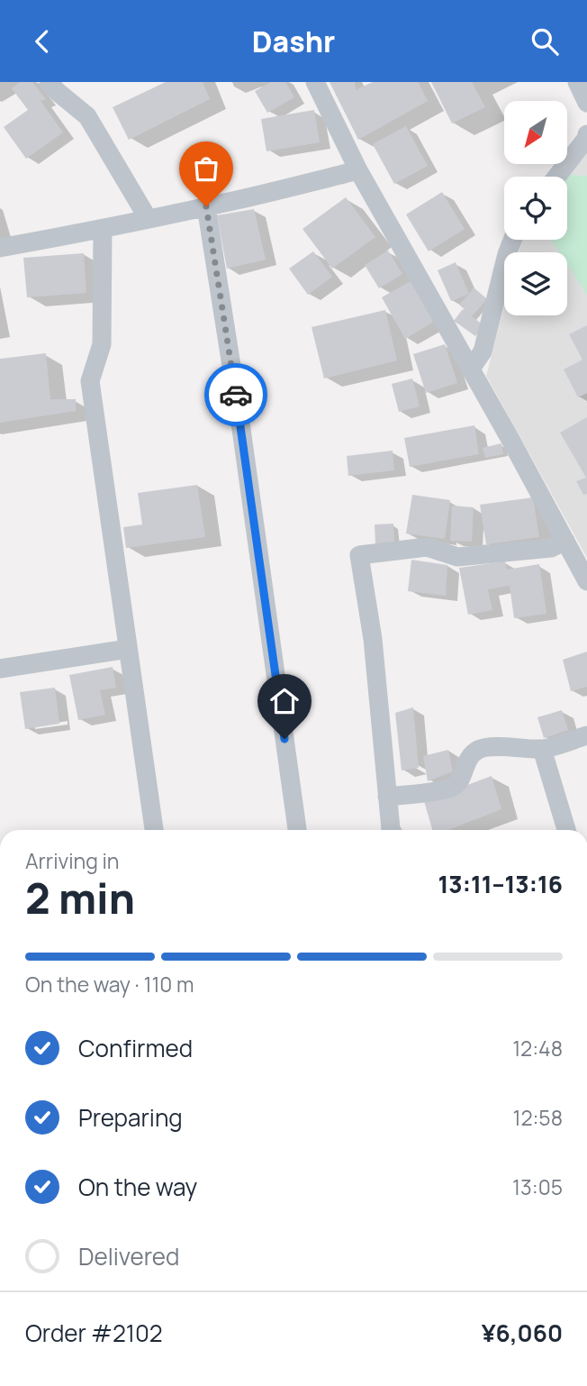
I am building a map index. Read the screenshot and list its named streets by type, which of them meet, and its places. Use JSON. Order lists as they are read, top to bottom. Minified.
{"north":"bottom left","page":{"header":"Dashr","heading":["2 min","Arriving in","13:11–13:16"],"panel":["Order #2102","¥6,060"],"bar":"On the way · 110 m","list":[["Confirmed","12:48"],["Preparing","12:58"],["On the way","13:05"],"Delivered"]}}
